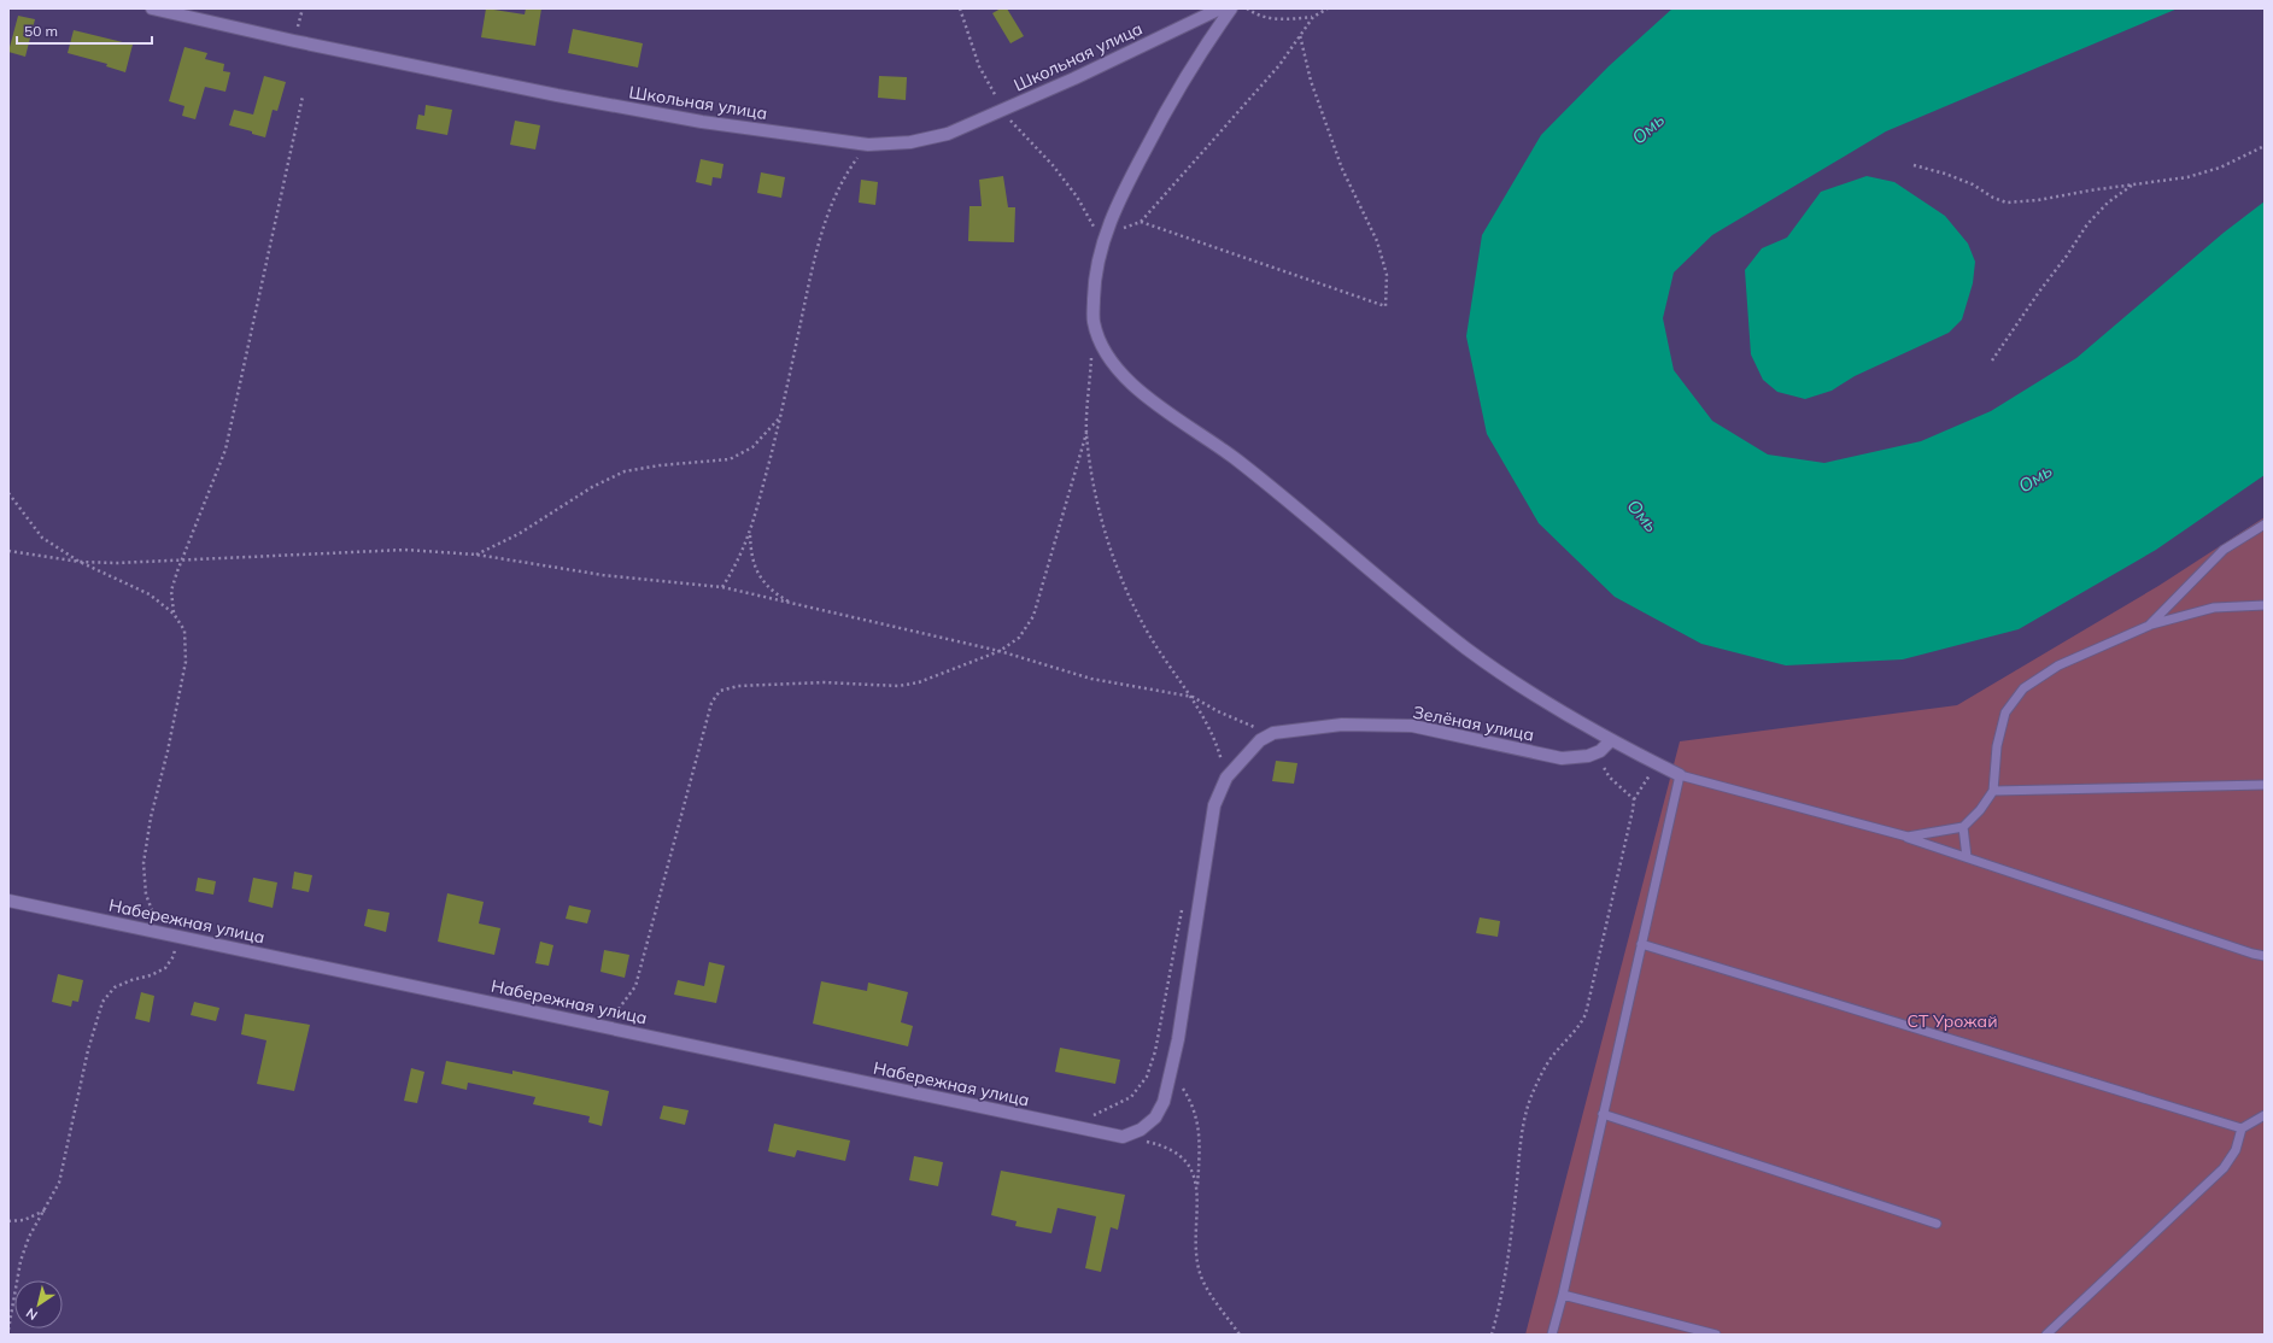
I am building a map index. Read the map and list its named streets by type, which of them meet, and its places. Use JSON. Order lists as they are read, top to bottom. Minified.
{"streets":{"street":["Школьная улица","Зелёная улица","Набережная улица"]},"crossings":[["Зелёная улица","Набережная улица"]],"water":["Омь"],"parks":["СТ Урожай"],"scale_bar":"50 m","north":"bottom left"}
